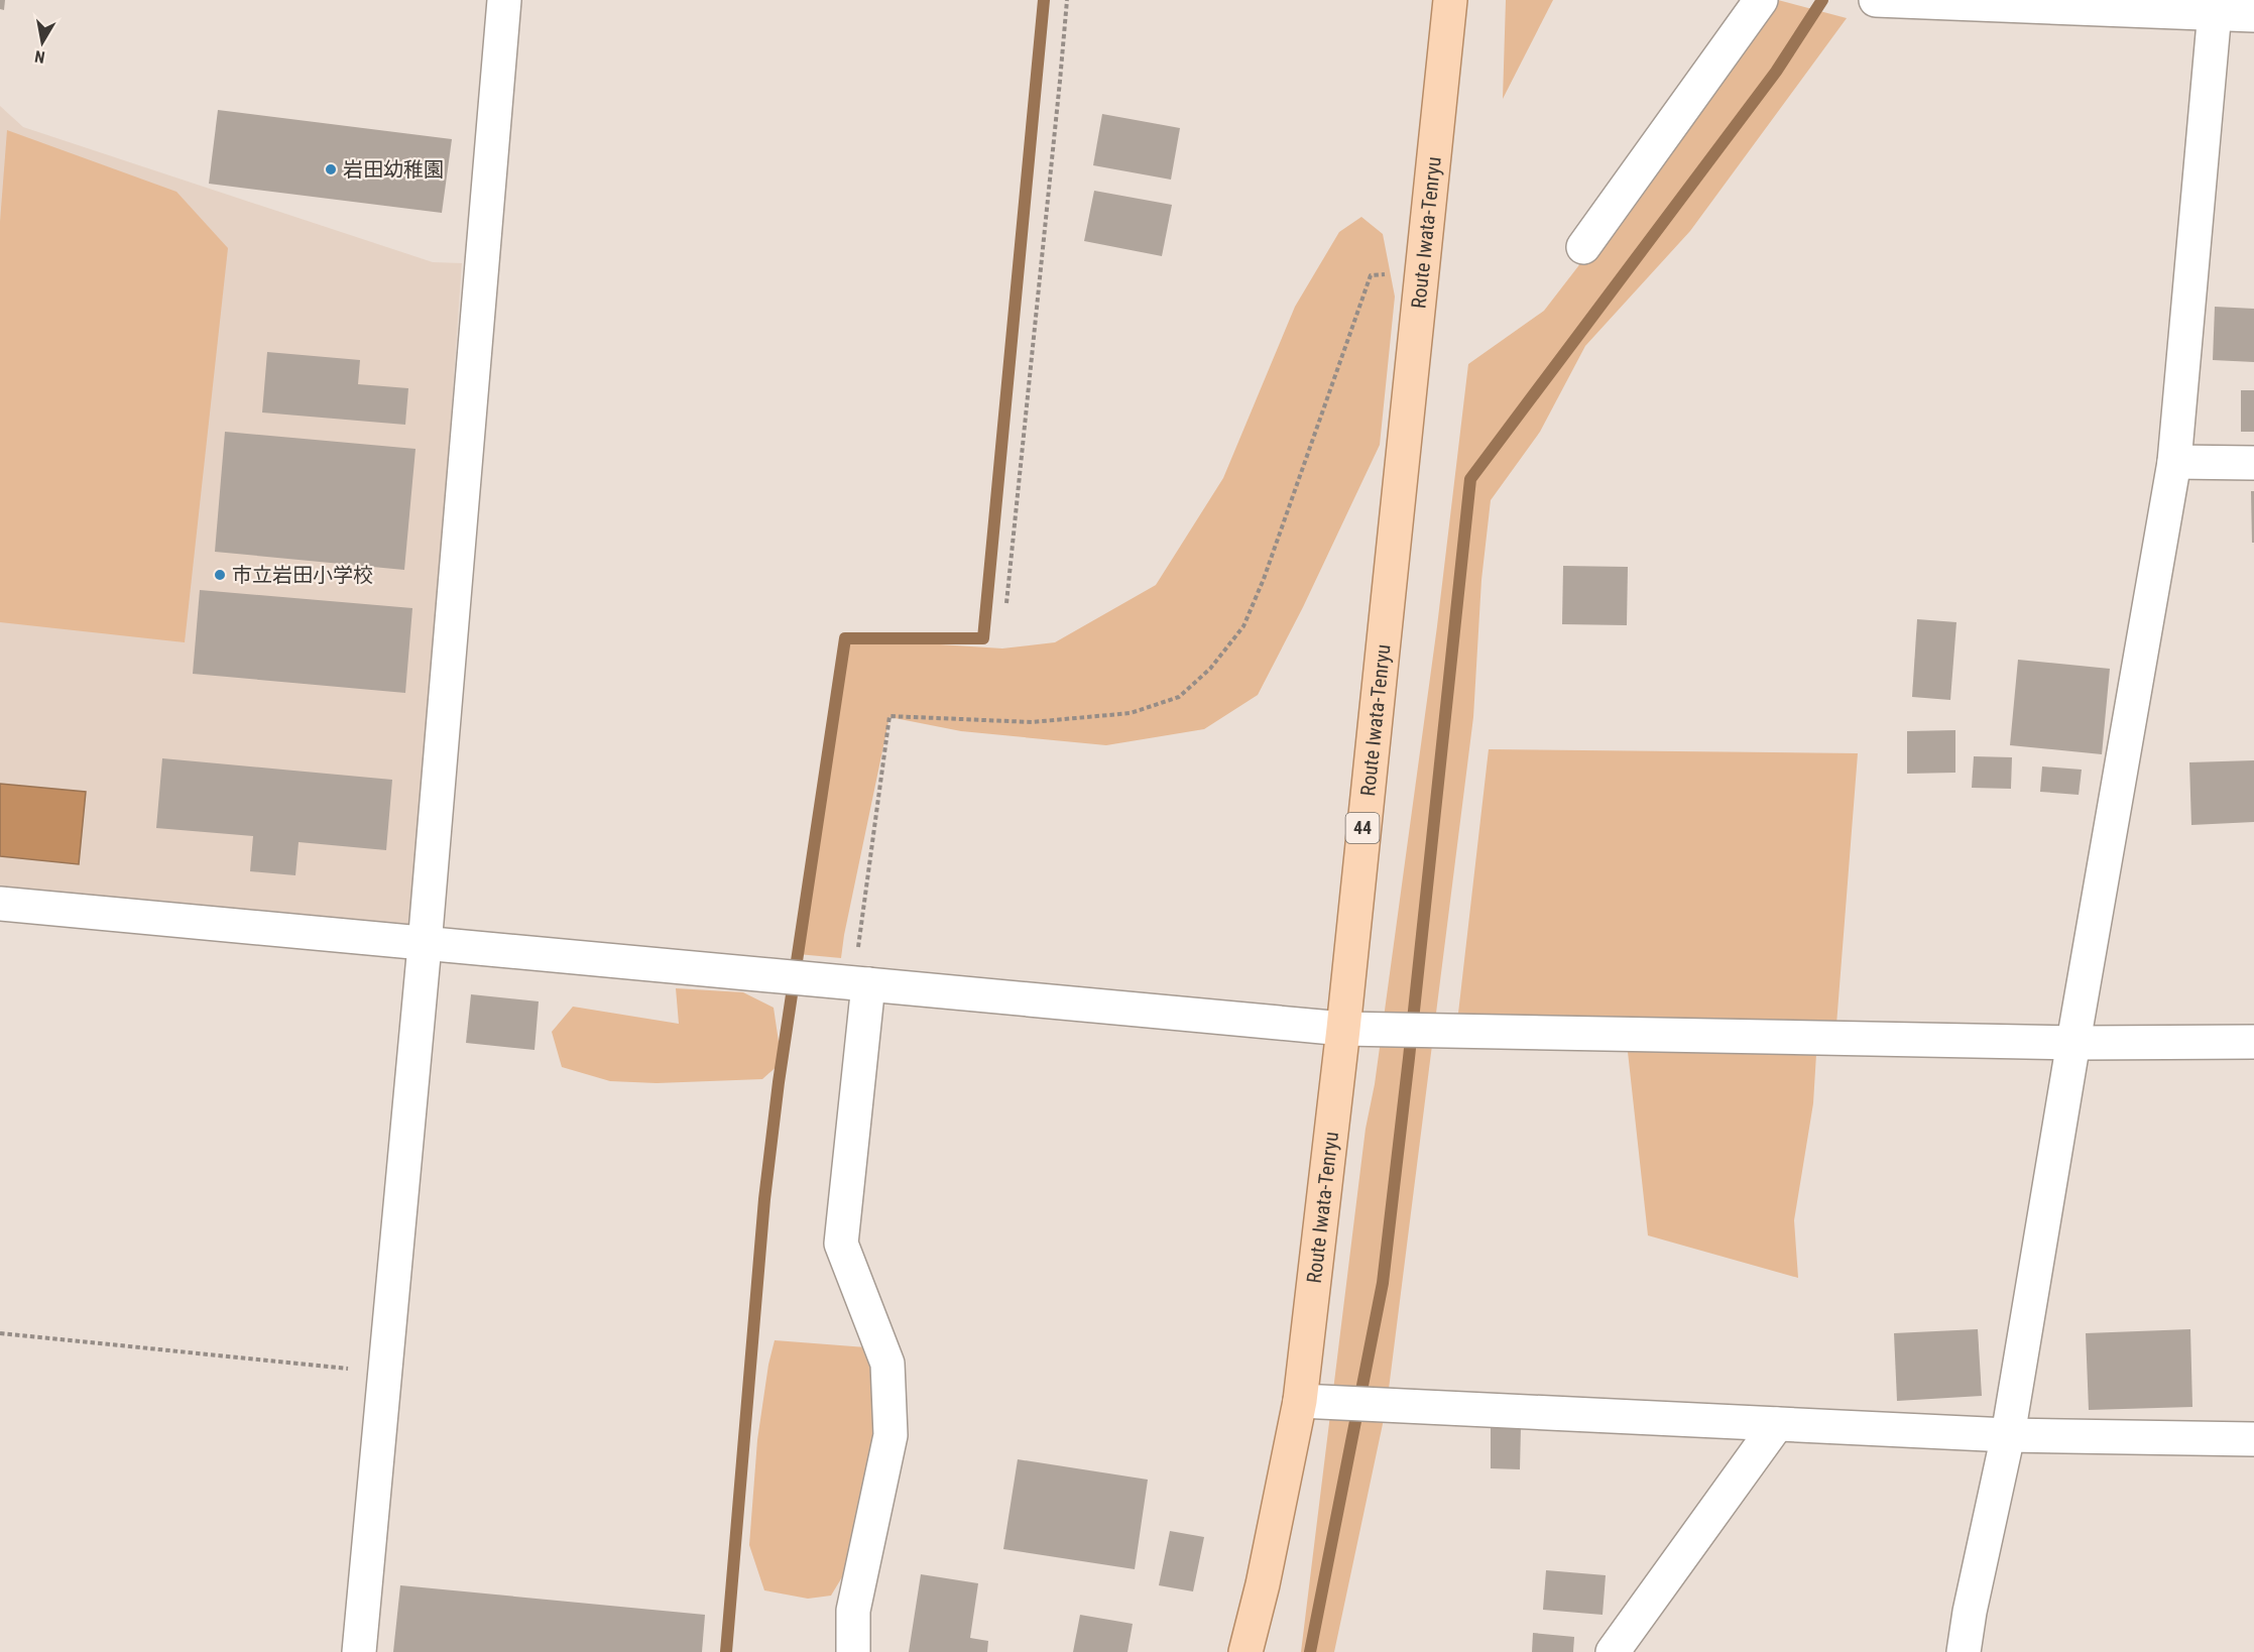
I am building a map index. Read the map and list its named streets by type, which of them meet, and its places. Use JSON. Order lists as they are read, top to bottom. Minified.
{"streets":{"main road":["Route Iwata-Tenryu","44"]},"places":["岩田幼稚園","市立岩田小学校"],"north":"bottom"}
